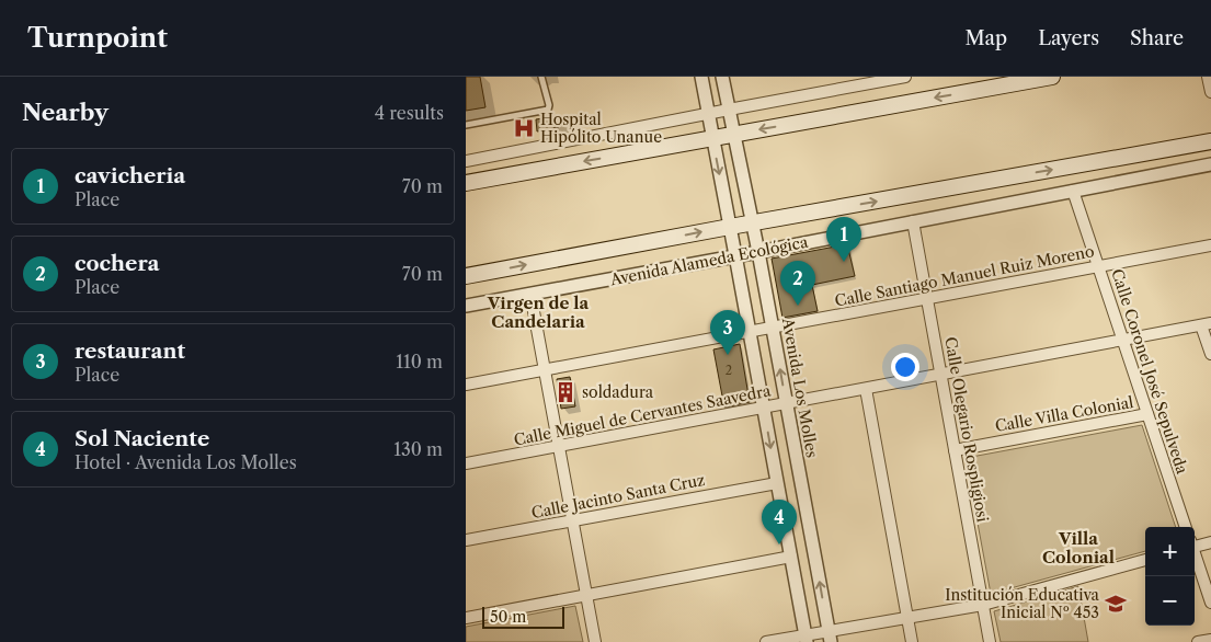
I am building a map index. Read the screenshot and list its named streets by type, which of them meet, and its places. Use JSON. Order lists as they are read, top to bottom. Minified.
{"streets":{"main road":["Avenida Alameda Ecológica"],"street":["Calle Santiago Manuel Ruiz Moreno","Calle Coronel José Sepulveda","Avenida Los Molles","Calle Villa Colonial","Calle Miguel de Cervantes Saavedra","Calle Olegario Rospligiosi","Calle Jacinto Santa Cruz"]},"crossings":[["Avenida Alameda Ecológica","Calle Coronel José Sepulveda"],["Avenida Alameda Ecológica","Avenida Los Molles"],["Avenida Alameda Ecológica","Calle Olegario Rospligiosi"],["Calle Santiago Manuel Ruiz Moreno","Calle Coronel José Sepulveda"],["Calle Santiago Manuel Ruiz Moreno","Avenida Los Molles"],["Calle Santiago Manuel Ruiz Moreno","Calle Olegario Rospligiosi"],["Calle Coronel José Sepulveda","Calle Villa Colonial"],["Calle Coronel José Sepulveda","Calle Miguel de Cervantes Saavedra"],["Avenida Los Molles","Calle Miguel de Cervantes Saavedra"],["Calle Villa Colonial","Calle Olegario Rospligiosi"],["Calle Miguel de Cervantes Saavedra","Calle Olegario Rospligiosi"]],"districts":["Virgen de la Candelaria","Villa Colonial"],"places":{"hospital":["Hospital Hipólito Unanue"],"building":["soldadura"],"school or university":["Institución Educativa Inicial Nº 453"]},"house_numbers":["2"],"scale_bar":"50 m","page":{"header":"Turnpoint","nav":["Map","Layers","Share"],"heading":["Nearby","4 results"],"list":[{"mark":"1","name":"cavicheria","note":"Place","value":"70 m"},{"mark":"2","name":"cochera","note":"Place","value":"70 m"},{"mark":"3","name":"restaurant","note":"Place","value":"110 m"},{"mark":"4","name":"Sol Naciente","note":"Hotel · Avenida Los Molles","value":"130 m"}],"pins":["1","2","3","4"],"map_buttons":["+","−"],"scale":"50 m"}}
